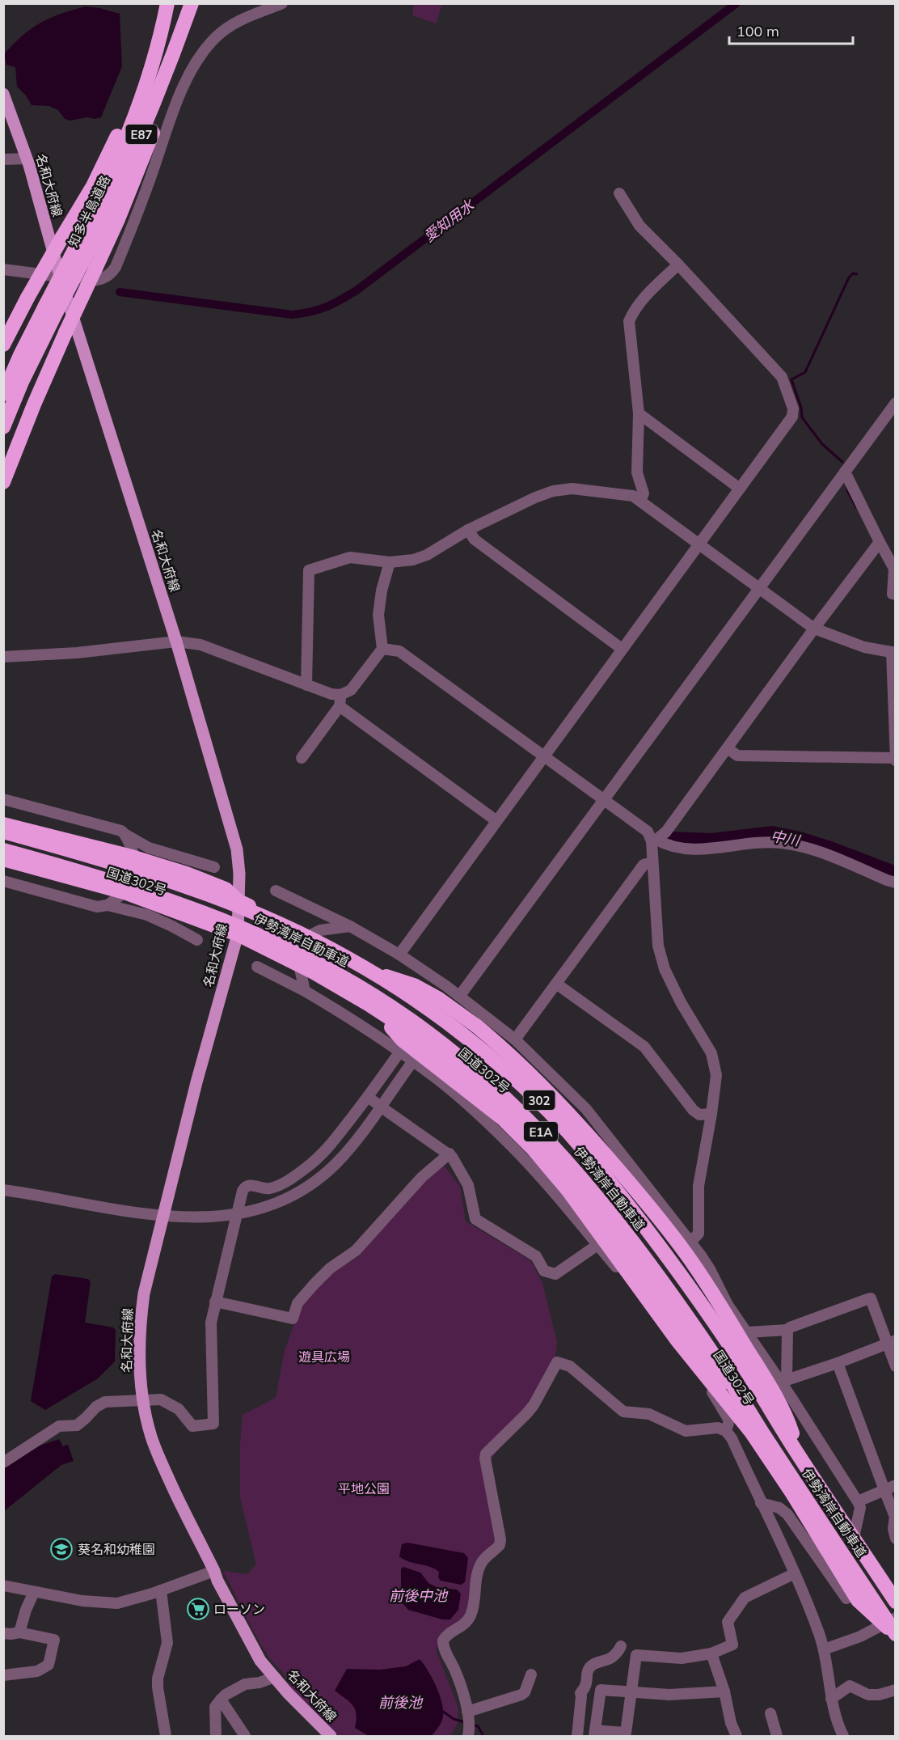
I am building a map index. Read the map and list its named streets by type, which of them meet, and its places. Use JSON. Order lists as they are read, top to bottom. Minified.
{"streets":{"highway":["E87","知多半島道路","国道302号","伊勢湾岸自動車道","302","E1A"],"main road":["名和大府線"]},"crossings":[["名和大府線","国道302号"],["国道302号","伊勢湾岸自動車道"]],"water":["愛知用水","中川","前後中池","前後池"],"parks":["遊具広場","平地公園"],"places":{"school or university":["葵名和幼稚園"],"supermarket":["ローソン"]},"scale_bar":"100 m"}
